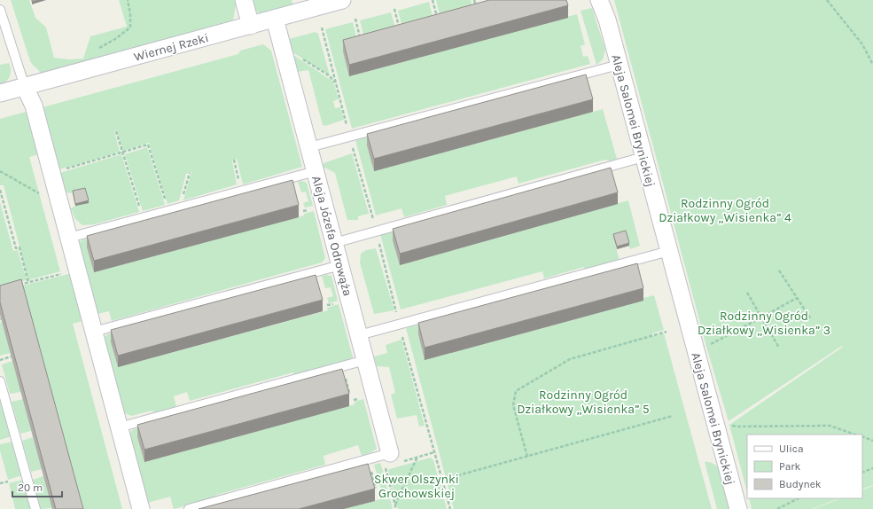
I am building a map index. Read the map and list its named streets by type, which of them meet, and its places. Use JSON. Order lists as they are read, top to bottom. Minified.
{"streets":{"street":["Wiernej Rzeki","Aleja Salomei Brynickiej","Aleja Józefa Odrowąża"]},"crossings":[["Wiernej Rzeki","Aleja Józefa Odrowąża"]],"parks":["Rodzinny Ogród Działkowy „Wisienka” 4","Rodzinny Ogród Działkowy „Wisienka” 3","Rodzinny Ogród Działkowy „Wisienka” 5","Skwer Olszynki Grochowskiej"],"legend":["Ulica","Park","Budynek"],"scale_bar":"20 m"}
